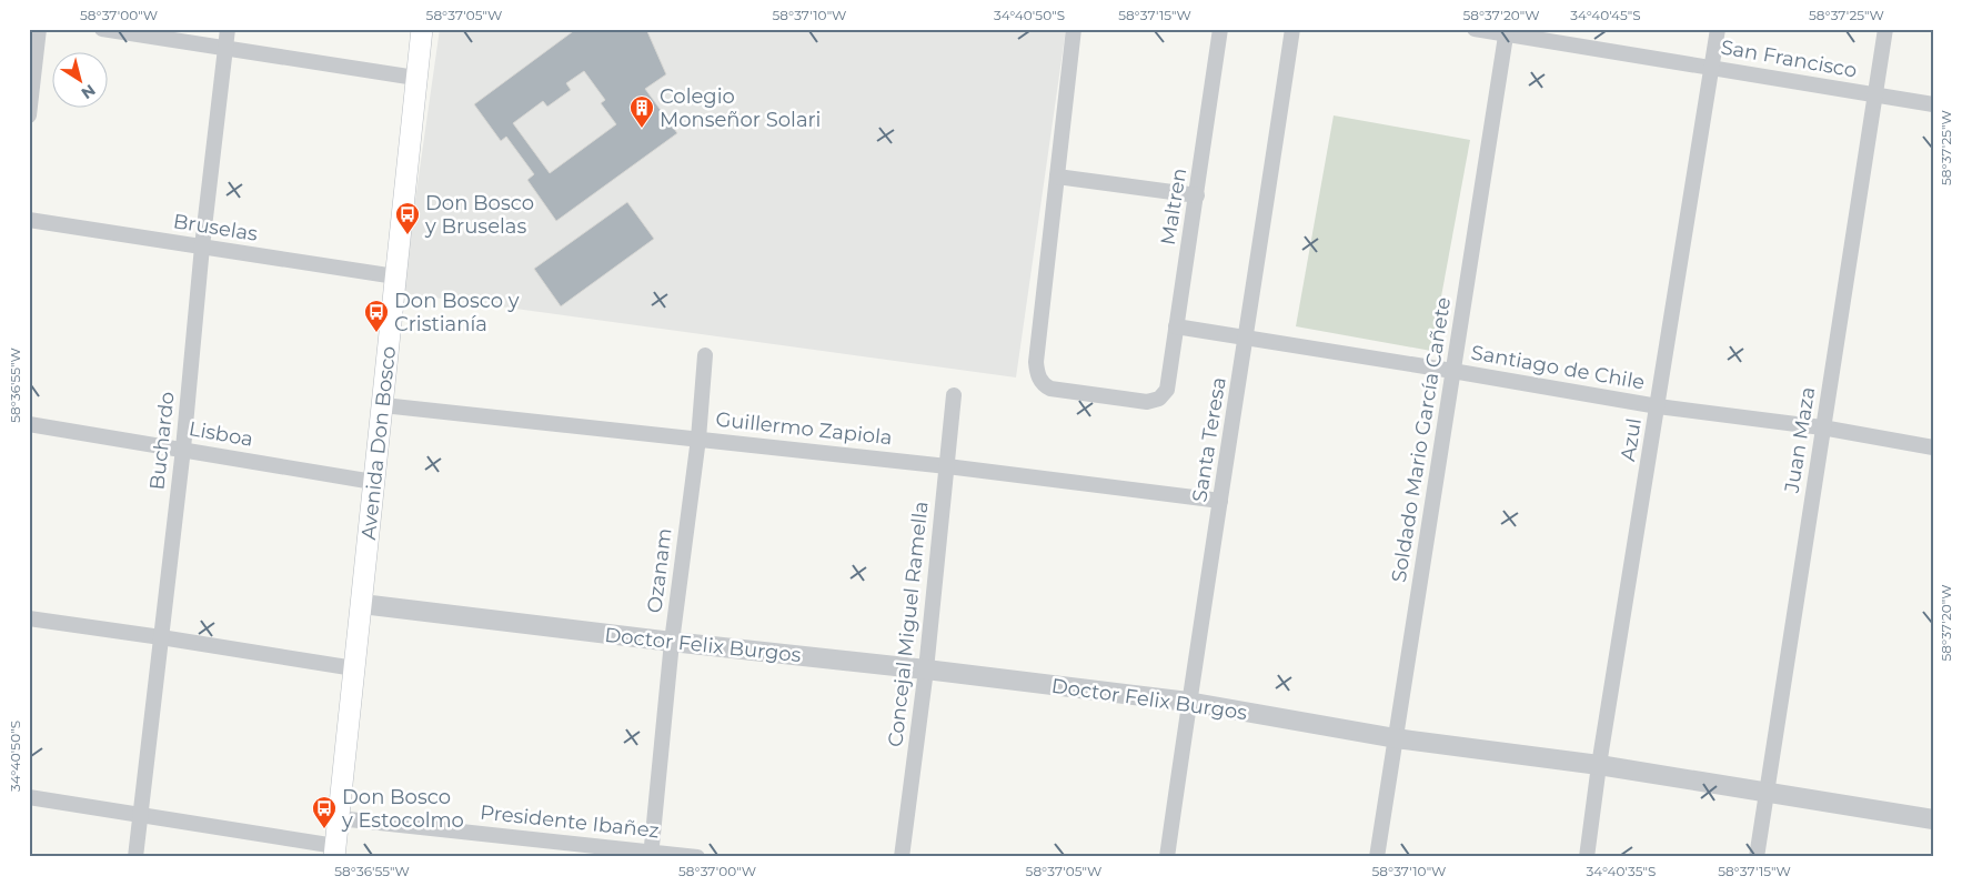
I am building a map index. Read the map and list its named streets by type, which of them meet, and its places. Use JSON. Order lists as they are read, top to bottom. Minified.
{"streets":{"main road":["Avenida Don Bosco"],"street":["San Francisco","Maltren","Bruselas","Santiago de Chile","Guillermo Zapiola","Lisboa","Santa Teresa","Soldado Mario García Cañete","Azul","Juan Maza","Buchardo","Ozanam","Concejal Miguel Ramella","Doctor Felix Burgos","Presidente Ibañez"]},"crossings":[["San Francisco","Soldado Mario García Cañete"],["San Francisco","Azul"],["San Francisco","Juan Maza"],["Maltren","Santiago de Chile"],["Bruselas","Buchardo"],["Bruselas","Avenida Don Bosco"],["Santiago de Chile","Santa Teresa"],["Santiago de Chile","Soldado Mario García Cañete"],["Santiago de Chile","Azul"],["Santiago de Chile","Juan Maza"],["Guillermo Zapiola","Santa Teresa"],["Guillermo Zapiola","Avenida Don Bosco"],["Guillermo Zapiola","Ozanam"],["Guillermo Zapiola","Concejal Miguel Ramella"],["Lisboa","Buchardo"],["Lisboa","Avenida Don Bosco"],["Santa Teresa","Doctor Felix Burgos"],["Soldado Mario García Cañete","Doctor Felix Burgos"],["Azul","Doctor Felix Burgos"],["Juan Maza","Doctor Felix Burgos"],["Avenida Don Bosco","Doctor Felix Burgos"],["Avenida Don Bosco","Presidente Ibañez"],["Ozanam","Doctor Felix Burgos"],["Ozanam","Presidente Ibañez"],["Concejal Miguel Ramella","Doctor Felix Burgos"]],"places":{"building":["Colegio Monseñor Solari"],"bus stop":["Don Bosco y Bruselas","Don Bosco y Cristianía","Don Bosco y Estocolmo"]},"north":"bottom right","coordinates":["58°37'00\"W","58°37'05\"W","58°37'10\"W","34°40'50\"S","58°37'15\"W","58°37'20\"W","34°40'45\"S","58°37'25\"W","58°36'55\"W","34°40'35\"S"]}
